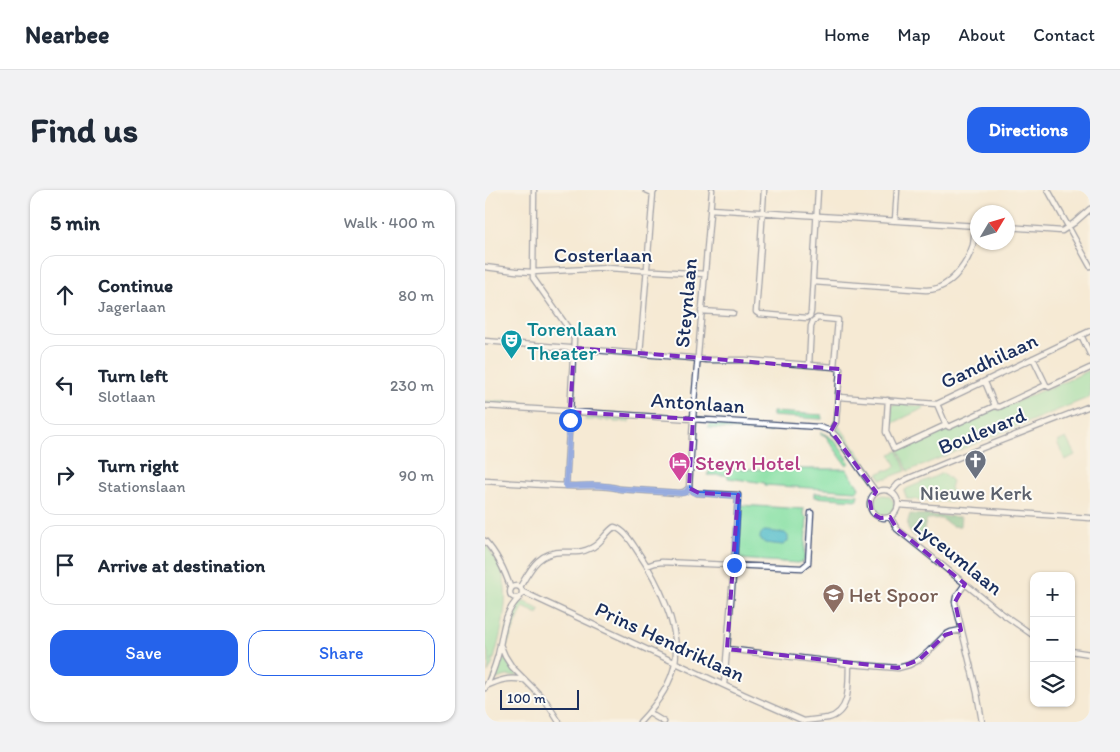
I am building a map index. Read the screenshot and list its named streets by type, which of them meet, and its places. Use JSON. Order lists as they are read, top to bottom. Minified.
{"streets":{"street":["Costerlaan","Steynlaan","Gandhilaan","Antonlaan","Boulevard","Lyceumlaan","Prins Hendriklaan"]},"crossings":[["Costerlaan","Steynlaan"],["Steynlaan","Antonlaan"],["Boulevard","Lyceumlaan"]],"places":{"theatre":["Torenlaan Theater"],"church":["Nieuwe Kerk"],"hotel":["Steyn Hotel"],"school or university":["Het Spoor"]},"scale_bar":"100 m","north":"top right","page":{"header":"Nearbee","nav":["Home","Map","About","Contact"],"buttons":["Directions",["Save","Share"]],"title":"Find us","heading":["5 min","Walk · 400 m"],"list":[["Continue","Jagerlaan","80 m"],["Turn left","Slotlaan","230 m"],["Turn right","Stationslaan","90 m"],"Arrive at destination"],"map_buttons":["+","−"],"scale":"100 m"}}
